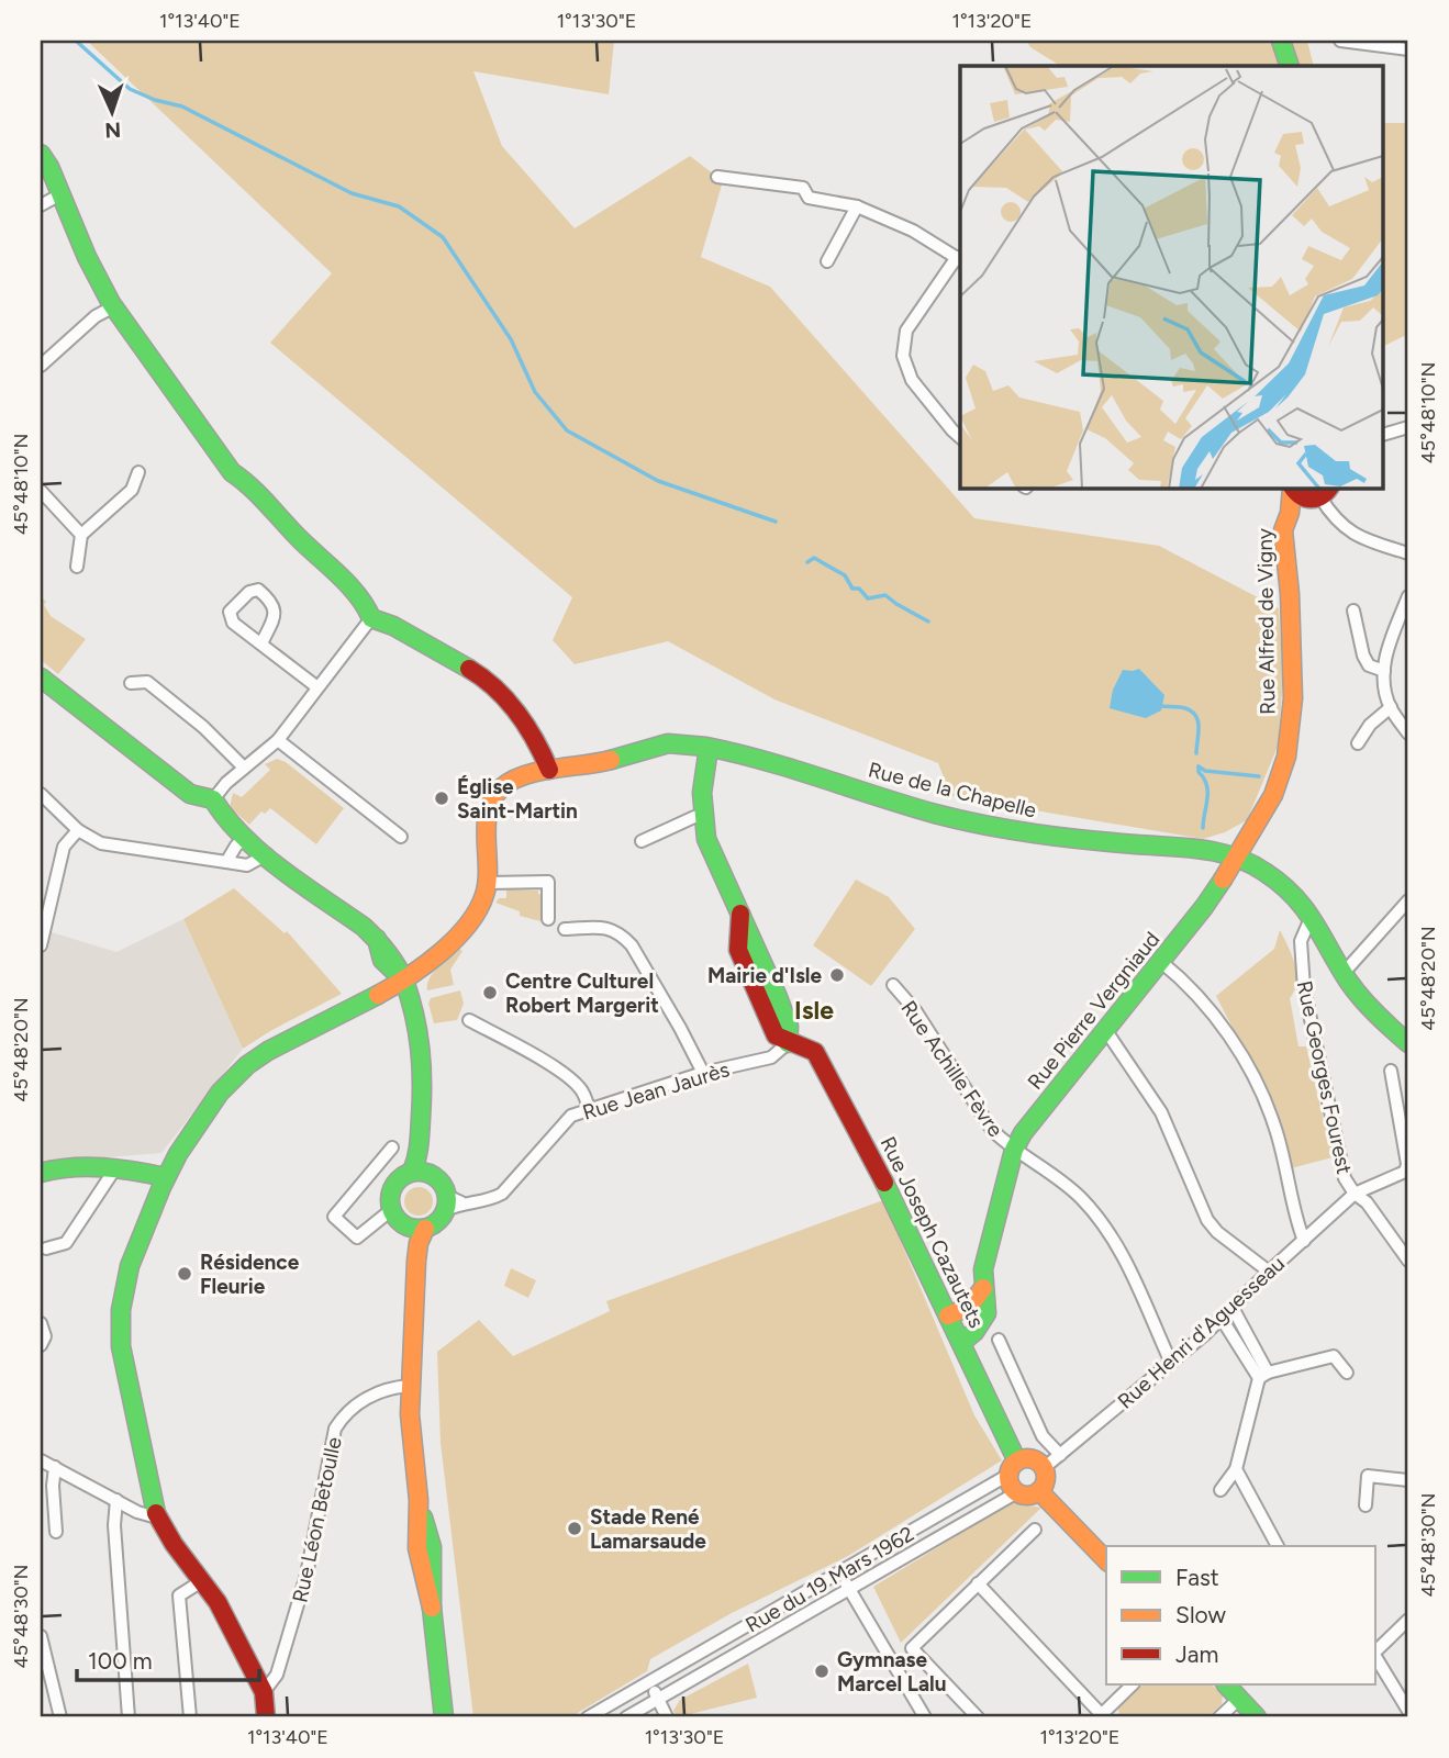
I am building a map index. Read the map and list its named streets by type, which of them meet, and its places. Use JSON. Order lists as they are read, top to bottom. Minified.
{"streets":{"street":["Rue Alfred de Vigny","Rue de la Chapelle","Rue Pierre Vergniaud","Rue Achille Fèvre","Rue Georges Fourest","Rue Jean Jaurès","Rue Joseph Cazautets","Rue Henri d'Aguesseau","Rue Léon Betoulle","Rue du 19 Mars 1962"]},"crossings":[["Rue Alfred de Vigny","Rue de la Chapelle"],["Rue Alfred de Vigny","Rue Pierre Vergniaud"],["Rue de la Chapelle","Rue Pierre Vergniaud"],["Rue de la Chapelle","Rue Georges Fourest"],["Rue de la Chapelle","Rue Joseph Cazautets"],["Rue Pierre Vergniaud","Rue Achille Fèvre"],["Rue Achille Fèvre","Rue Henri d'Aguesseau"],["Rue Georges Fourest","Rue Henri d'Aguesseau"],["Rue Jean Jaurès","Rue Joseph Cazautets"],["Rue Joseph Cazautets","Rue Henri d'Aguesseau"],["Rue Joseph Cazautets","Rue du 19 Mars 1962"],["Rue Henri d'Aguesseau","Rue du 19 Mars 1962"]],"districts":["Isle"],"places":["Église Saint-Martin","Mairie d'Isle","Centre Culturel Robert Margerit","Résidence Fleurie","Stade René Lamarsaude","Gymnase Marcel Lalu"],"legend":["Fast","Slow","Jam"],"scale_bar":"100 m","north":"bottom","coordinates":["1°13'40\"E","1°13'30\"E","1°13'20\"E","45°48'10\"N","45°48'20\"N","45°48'30\"N"]}
